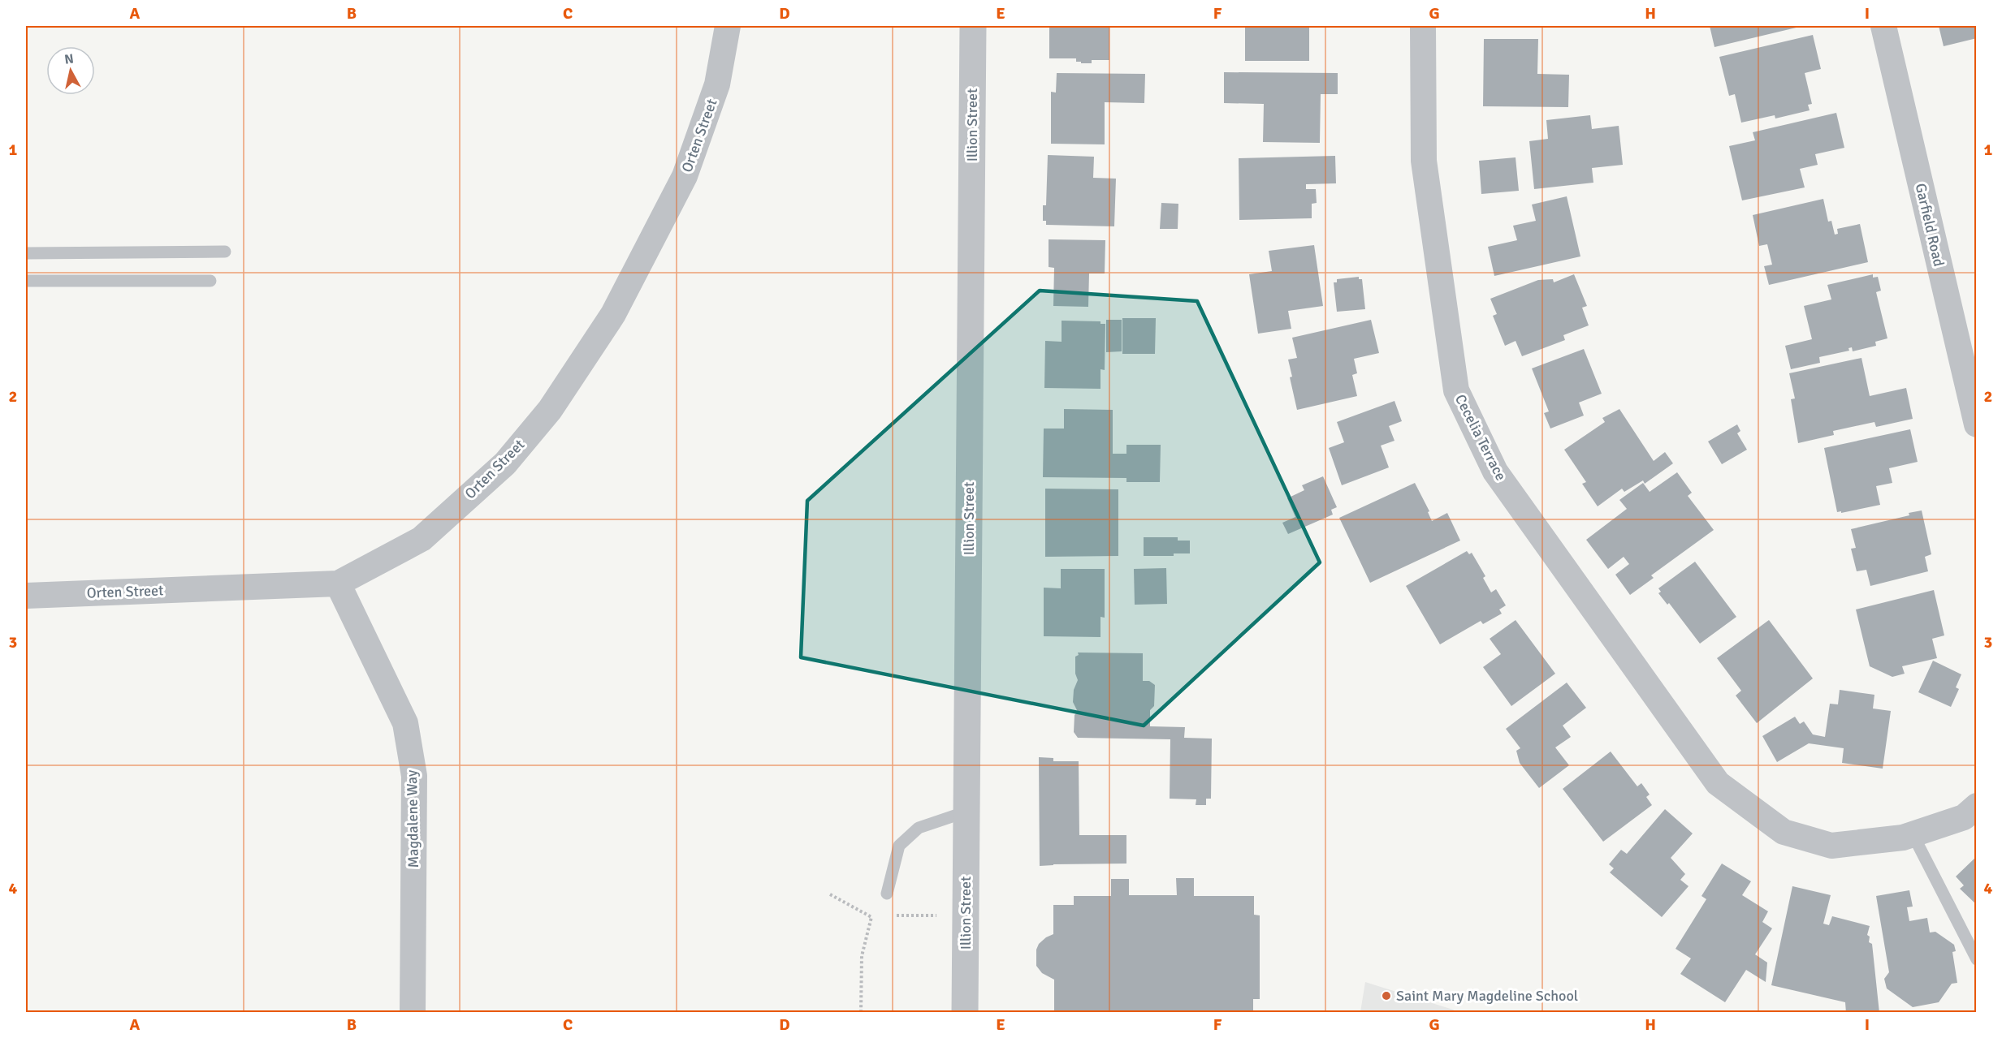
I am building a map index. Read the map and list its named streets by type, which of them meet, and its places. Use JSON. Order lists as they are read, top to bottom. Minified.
{"streets":{"street":["Illion Street","Orten Street","Garfield Road","Cecelia Terrace","Magdalene Way"]},"crossings":[["Orten Street","Magdalene Way"]],"places":["Saint Mary Magdeline School"],"north":"top","grid":{"columns":["A","B","C","D","E","F","G","H","I"],"rows":["1","2","3","4"]}}
